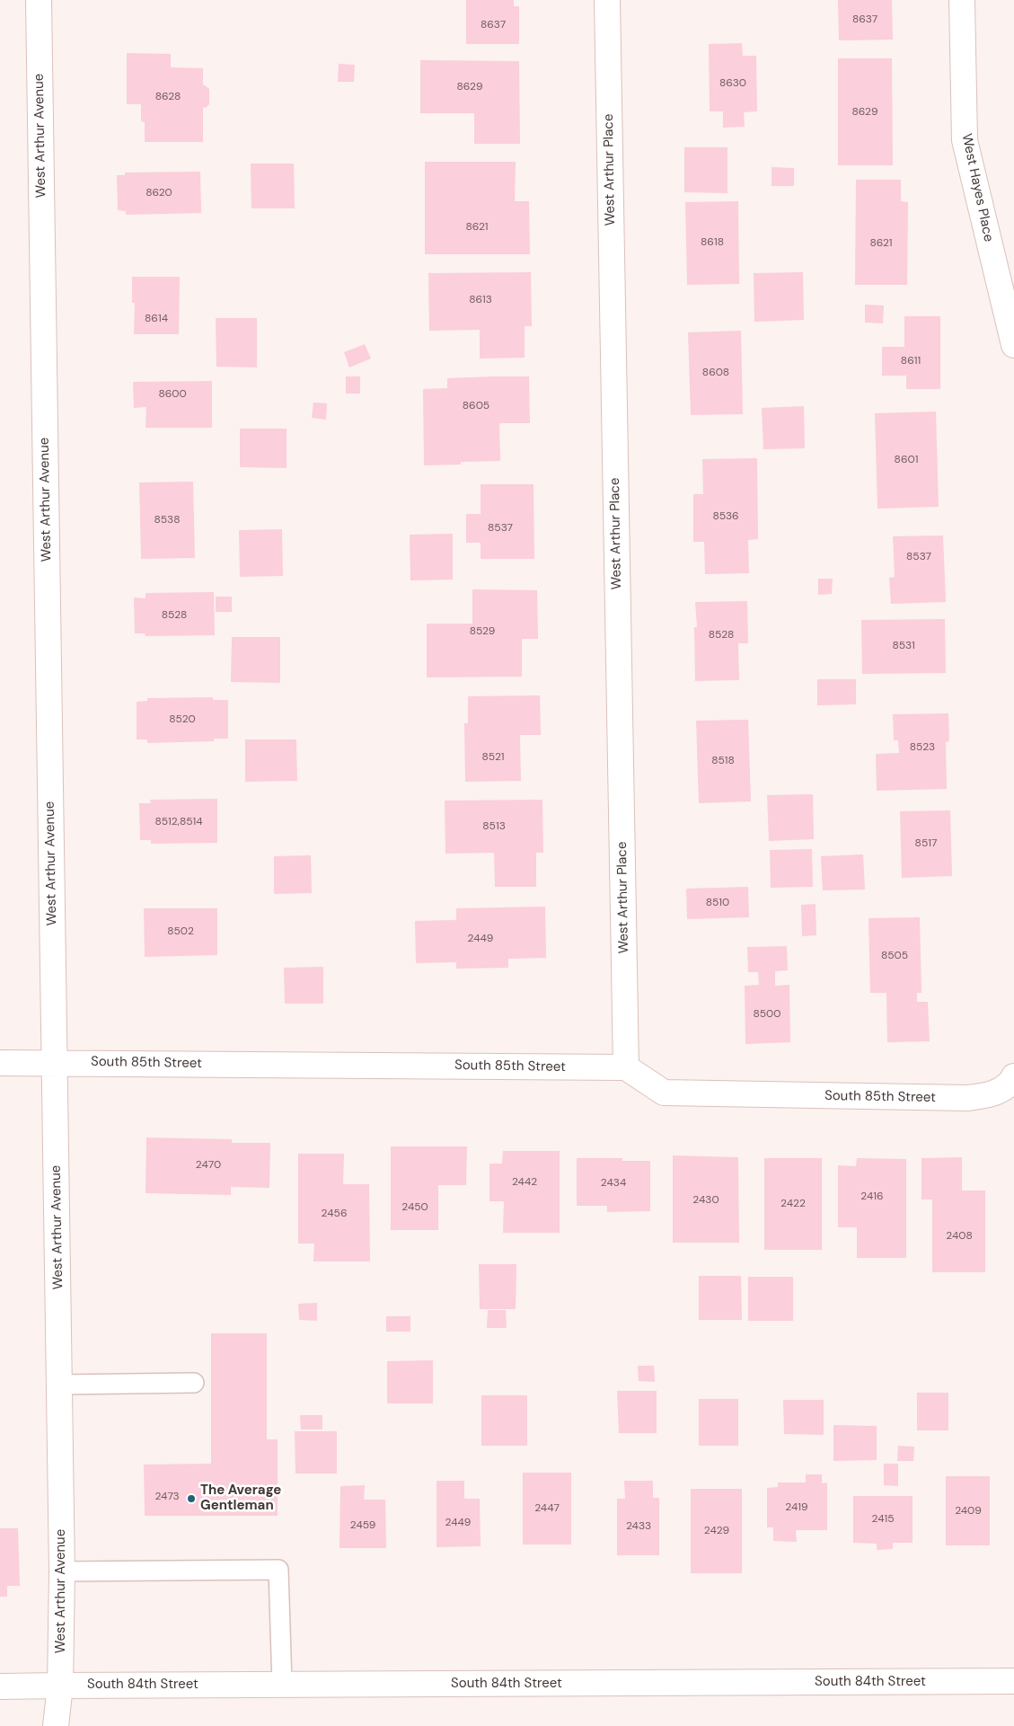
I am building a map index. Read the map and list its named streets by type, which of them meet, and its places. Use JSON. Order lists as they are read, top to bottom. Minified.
{"streets":{"street":["West Arthur Avenue","West Arthur Place","West Hayes Place","South 85th Street","South 84th Street"]},"crossings":[["West Arthur Avenue","South 85th Street"],["West Arthur Avenue","South 84th Street"],["West Arthur Place","South 85th Street"]],"places":["The Average Gentleman"],"house_numbers":["8637","8637","8630","8629","8628","8629","8620","8621","8618","8621","8613","8614","8611","8608","8600","8605","8601","8536","8538","8537","8537","8528","8529","8528","8531","8520","8523","8521","8518","8512,8514","8513","8517","8510","8502","2449","8505","8500","2470","2442","2434","2416","2430","2422","2450","2456","2408","2473","2419","2447","2409","2415","2449","2459","2433","2429"]}
